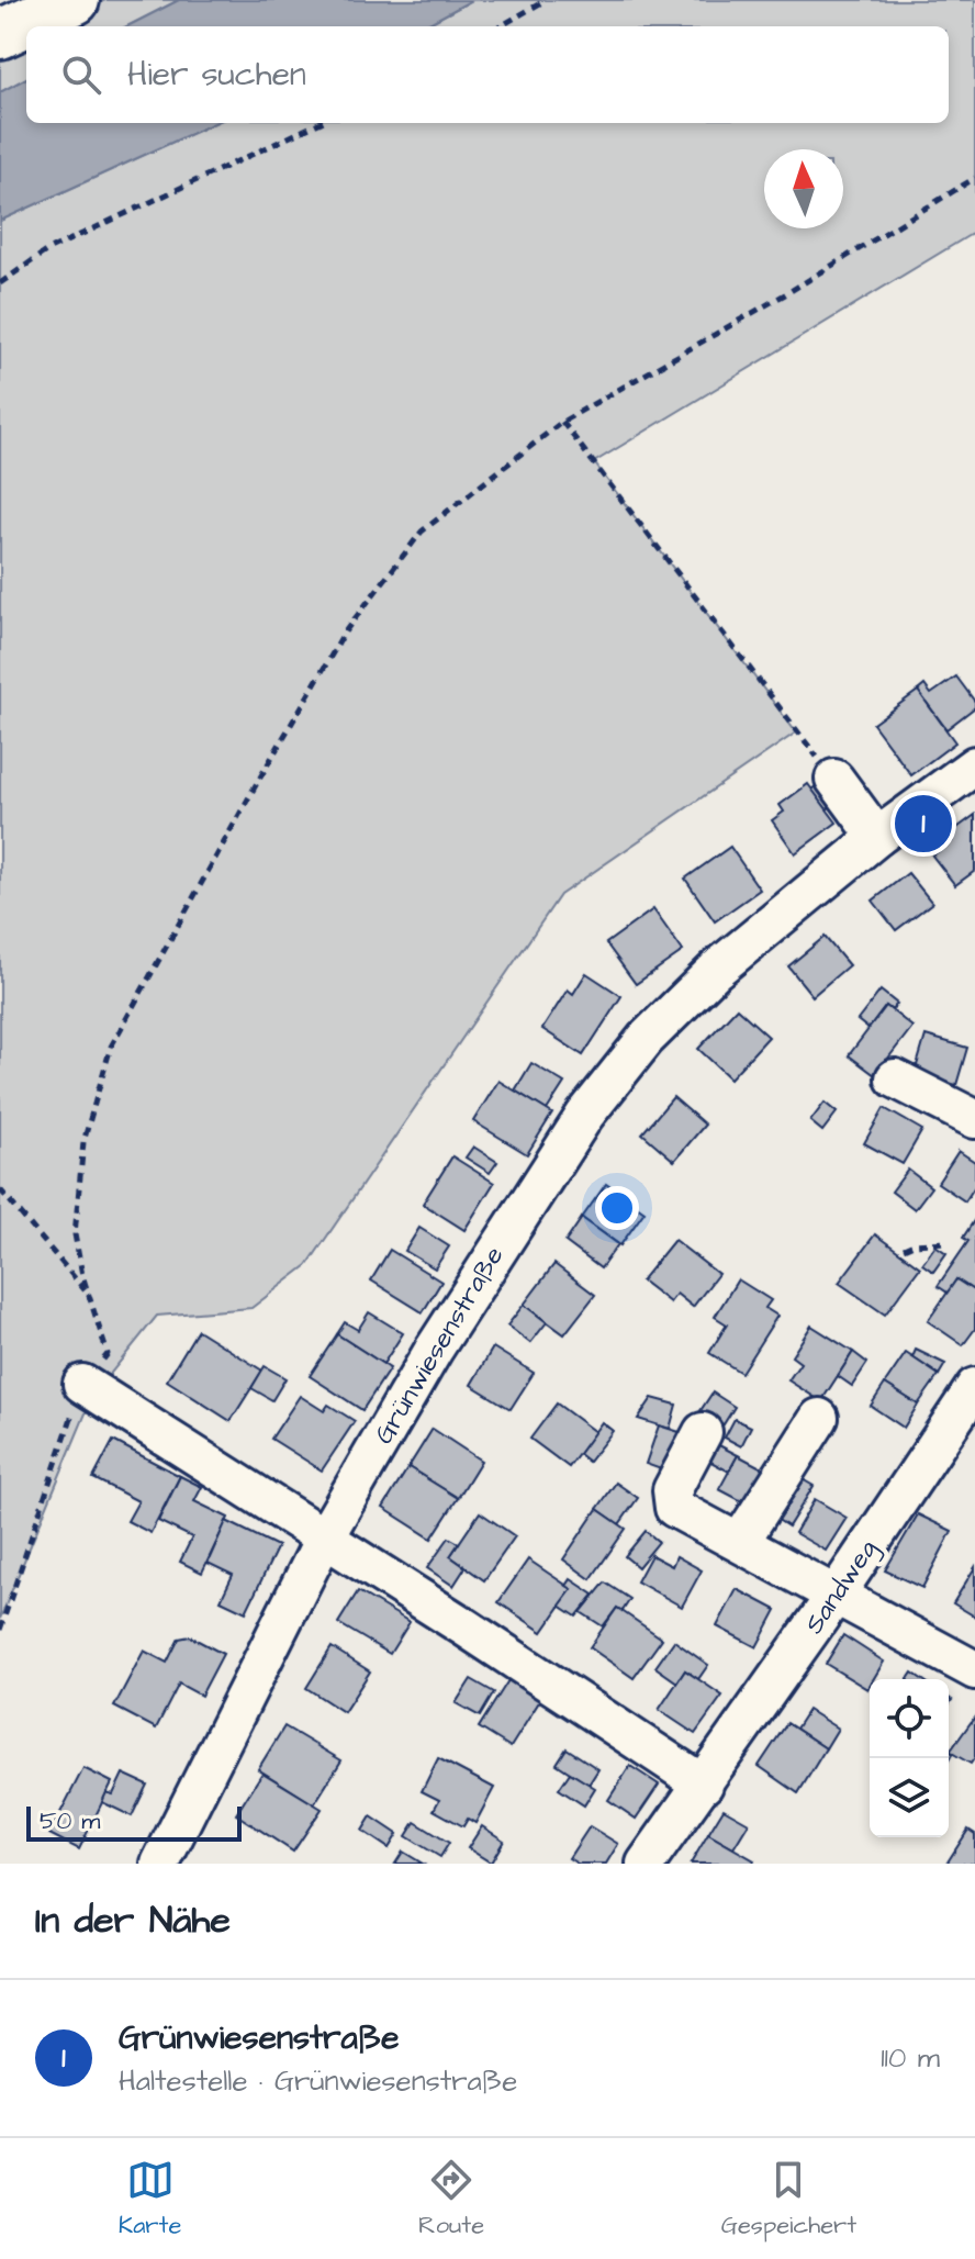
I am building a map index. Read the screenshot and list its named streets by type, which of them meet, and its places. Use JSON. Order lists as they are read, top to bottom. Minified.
{"streets":{"street":["Grünwiesenstraße","Sandweg"]},"scale_bar":"50 m","north":"top","page":{"search":"Hier suchen","pins":"1","scale":"50 m","heading":"In der Nähe","list":[{"mark":"1","name":"Grünwiesenstraße","note":"Haltestelle · Grünwiesenstraße","value":"110 m"}],"nav":["Karte","Route","Gespeichert"]}}
